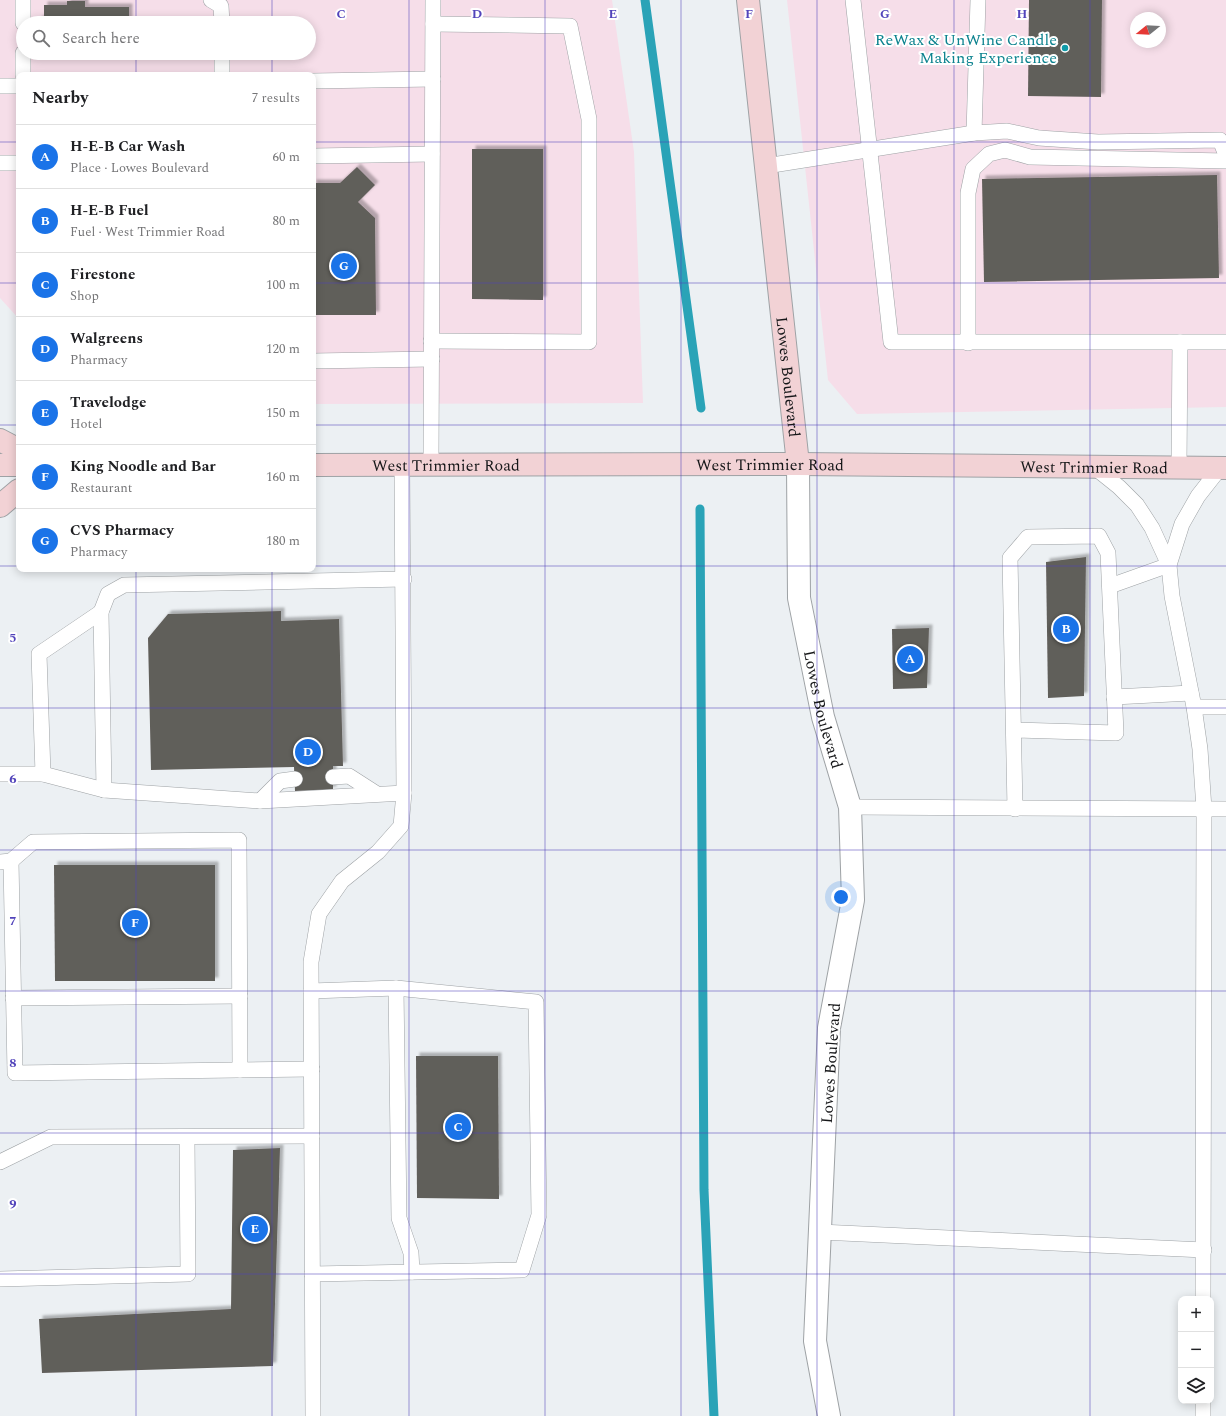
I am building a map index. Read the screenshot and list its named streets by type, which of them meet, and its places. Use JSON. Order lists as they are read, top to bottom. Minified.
{"streets":{"main road":["Lowes Boulevard","West Trimmier Road"]},"crossings":[["Lowes Boulevard","West Trimmier Road"]],"places":["ReWax & UnWine Candle Making Experience"],"north":"left","page":{"search":"Search here","heading":["Nearby","7 results"],"list":[{"mark":"A","name":"H-E-B Car Wash","note":"Place · Lowes Boulevard","value":"60 m"},{"mark":"B","name":"H-E-B Fuel","note":"Fuel · West Trimmier Road","value":"80 m"},{"mark":"C","name":"Firestone","note":"Shop","value":"100 m"},{"mark":"D","name":"Walgreens","note":"Pharmacy","value":"120 m"},{"mark":"E","name":"Travelodge","note":"Hotel","value":"150 m"},{"mark":"F","name":"King Noodle and Bar","note":"Restaurant","value":"160 m"},{"mark":"G","name":"CVS Pharmacy","note":"Pharmacy","value":"180 m"}],"pins":["G","B","A","D","F","C","E"],"map_buttons":["+","−"]},"grid":{"columns":["C","D","E","F","G","H"],"rows":["5","6","7","8","9"]}}
